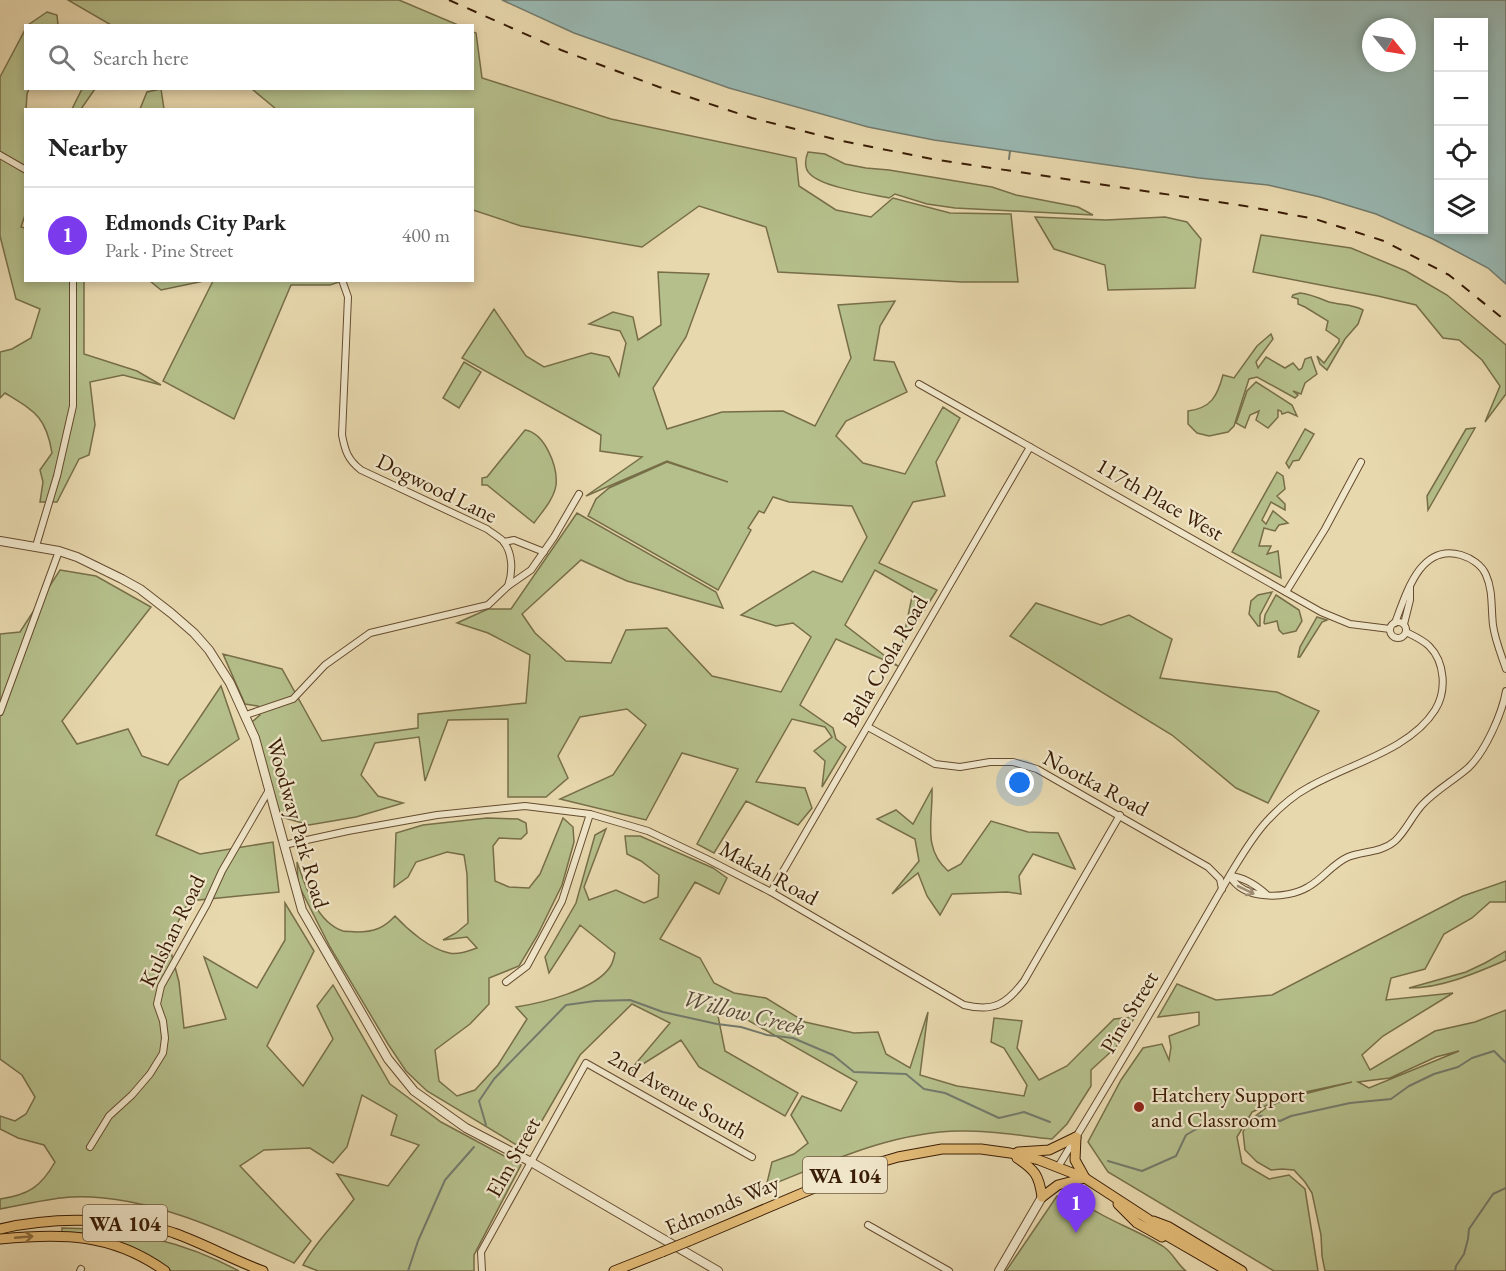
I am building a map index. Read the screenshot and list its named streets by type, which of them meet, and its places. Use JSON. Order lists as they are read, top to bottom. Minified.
{"streets":{"main road":["WA 104","Edmonds Way"],"street":["Dogwood Lane","117th Place West","Bella Coola Road","Nootka Road","Woodway Park Road","Makah Road","Kulshan Road","Pine Street","2nd Avenue South","Elm Street"]},"crossings":[["117th Place West","Bella Coola Road"],["117th Place West","Pine Street"],["Bella Coola Road","Nootka Road"],["Bella Coola Road","Makah Road"],["Nootka Road","Makah Road"],["Nootka Road","Pine Street"],["Woodway Park Road","Makah Road"],["Woodway Park Road","Kulshan Road"],["Woodway Park Road","Elm Street"],["Pine Street","Edmonds Way"],["2nd Avenue South","Elm Street"],["WA 104","Edmonds Way"]],"water":["Willow Creek"],"places":["Hatchery Support and Classroom"],"north":"bottom right","page":{"map_buttons":["+","−"],"search":"Search here","heading":"Nearby","list":[{"mark":"1","name":"Edmonds City Park","note":"Park · Pine Street","value":"400 m"}],"pins":"1"}}
